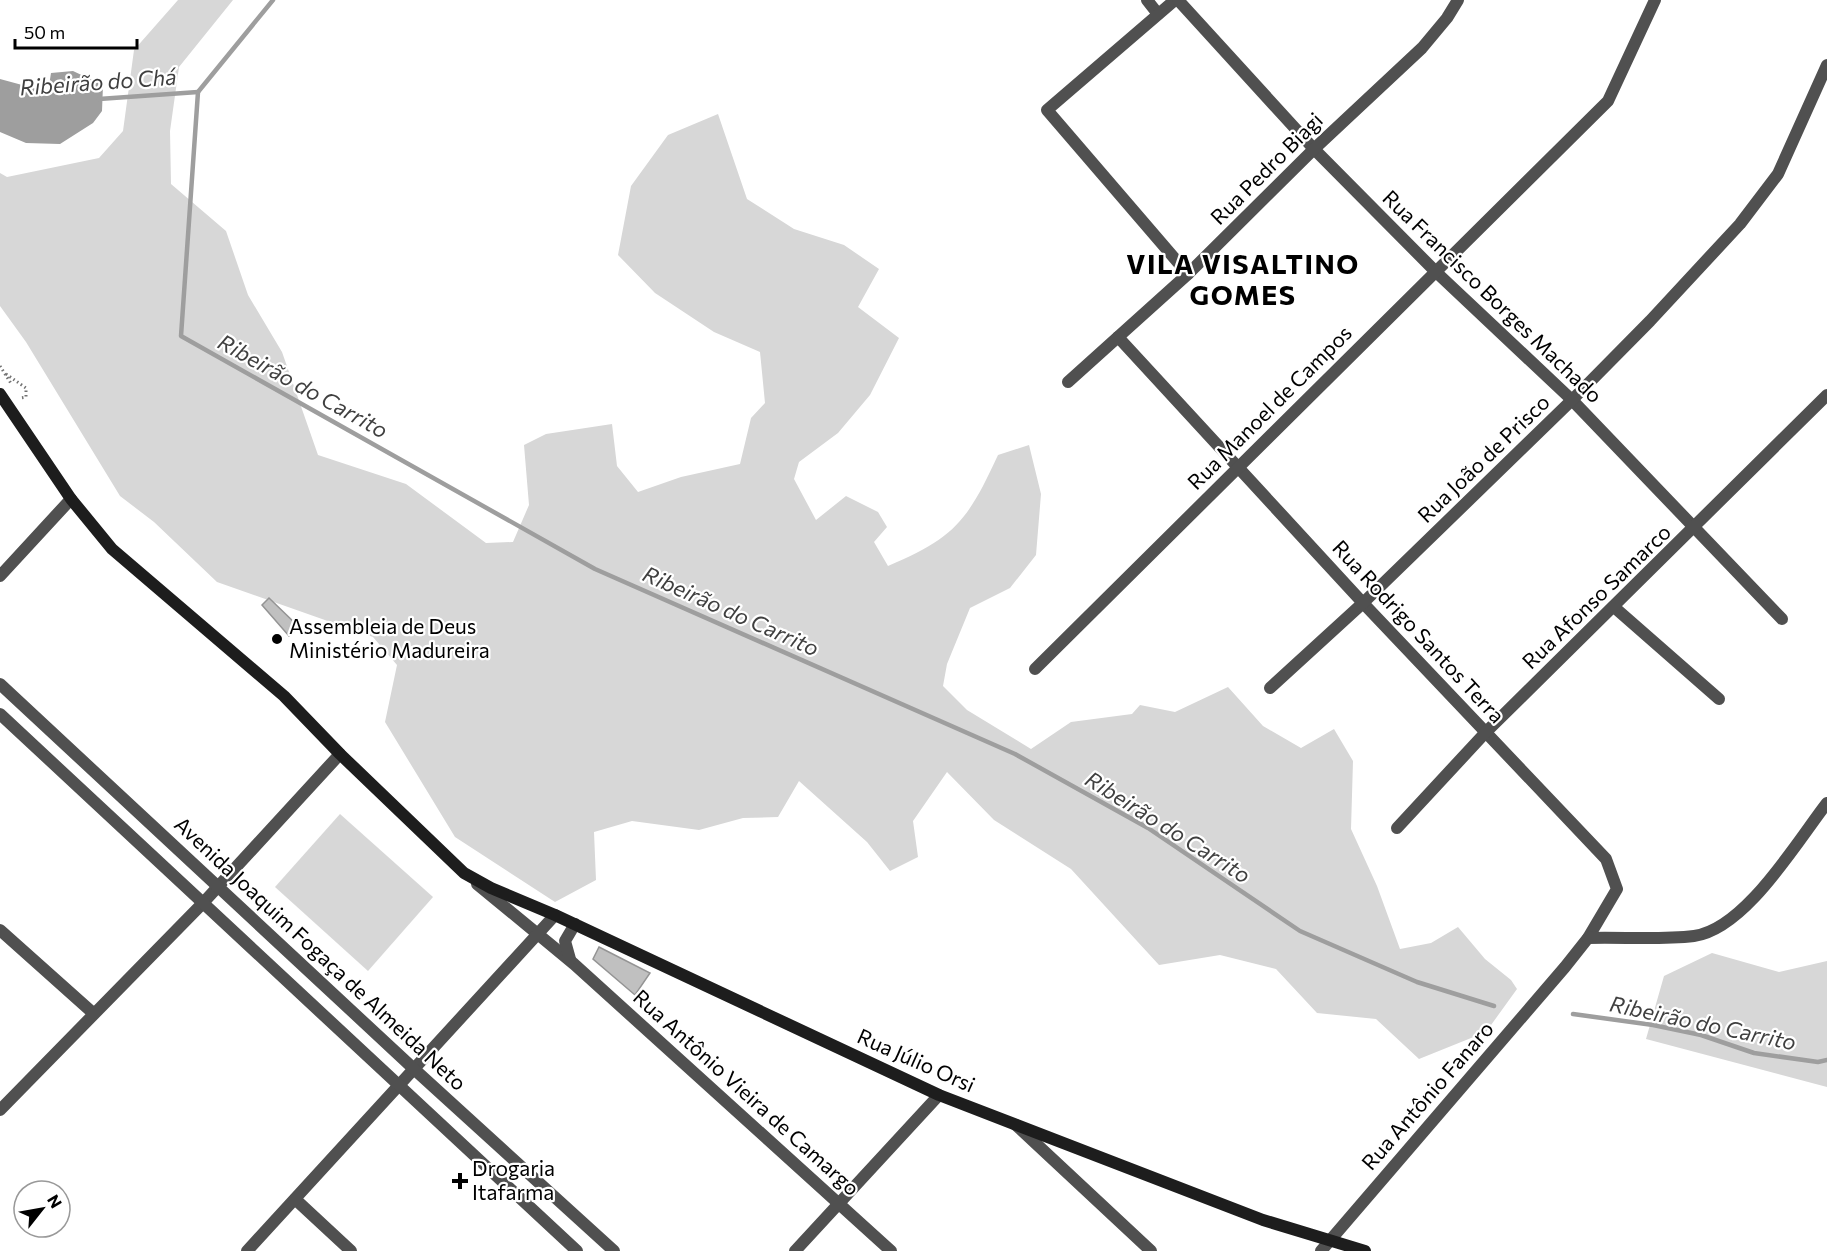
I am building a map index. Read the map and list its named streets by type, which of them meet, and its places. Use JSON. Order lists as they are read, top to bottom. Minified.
{"streets":{"main road":["Rua Júlio Orsi"],"street":["Rua Pedro Biagi","Rua Francisco Borges Machado","Rua Manoel de Campos","Rua João de Prisco","Rua Afonso Samarco","Rua Rodrigo Santos Terra","Avenida Joaquim Fogaça de Almeida Neto","Rua Antônio Vieira de Camargo","Rua Antônio Fanaro"]},"crossings":[["Rua Pedro Biagi","Rua Francisco Borges Machado"],["Rua Pedro Biagi","Rua Rodrigo Santos Terra"],["Rua Francisco Borges Machado","Rua Manoel de Campos"],["Rua Francisco Borges Machado","Rua João de Prisco"],["Rua Francisco Borges Machado","Rua Afonso Samarco"],["Rua Manoel de Campos","Rua Rodrigo Santos Terra"],["Rua João de Prisco","Rua Rodrigo Santos Terra"],["Rua Afonso Samarco","Rua Rodrigo Santos Terra"],["Rua Rodrigo Santos Terra","Rua Antônio Fanaro"],["Rua Júlio Orsi","Rua Antônio Vieira de Camargo"],["Rua Júlio Orsi","Rua Antônio Fanaro"]],"districts":["VILA VISALTINO GOMES"],"water":["Ribeirão do Chá","Ribeirão do Carrito"],"places":{"other":["Assembleia de Deus Ministério Madureira"],"health":["Drogaria Itafarma"]},"scale_bar":"50 m","north":"top right"}
